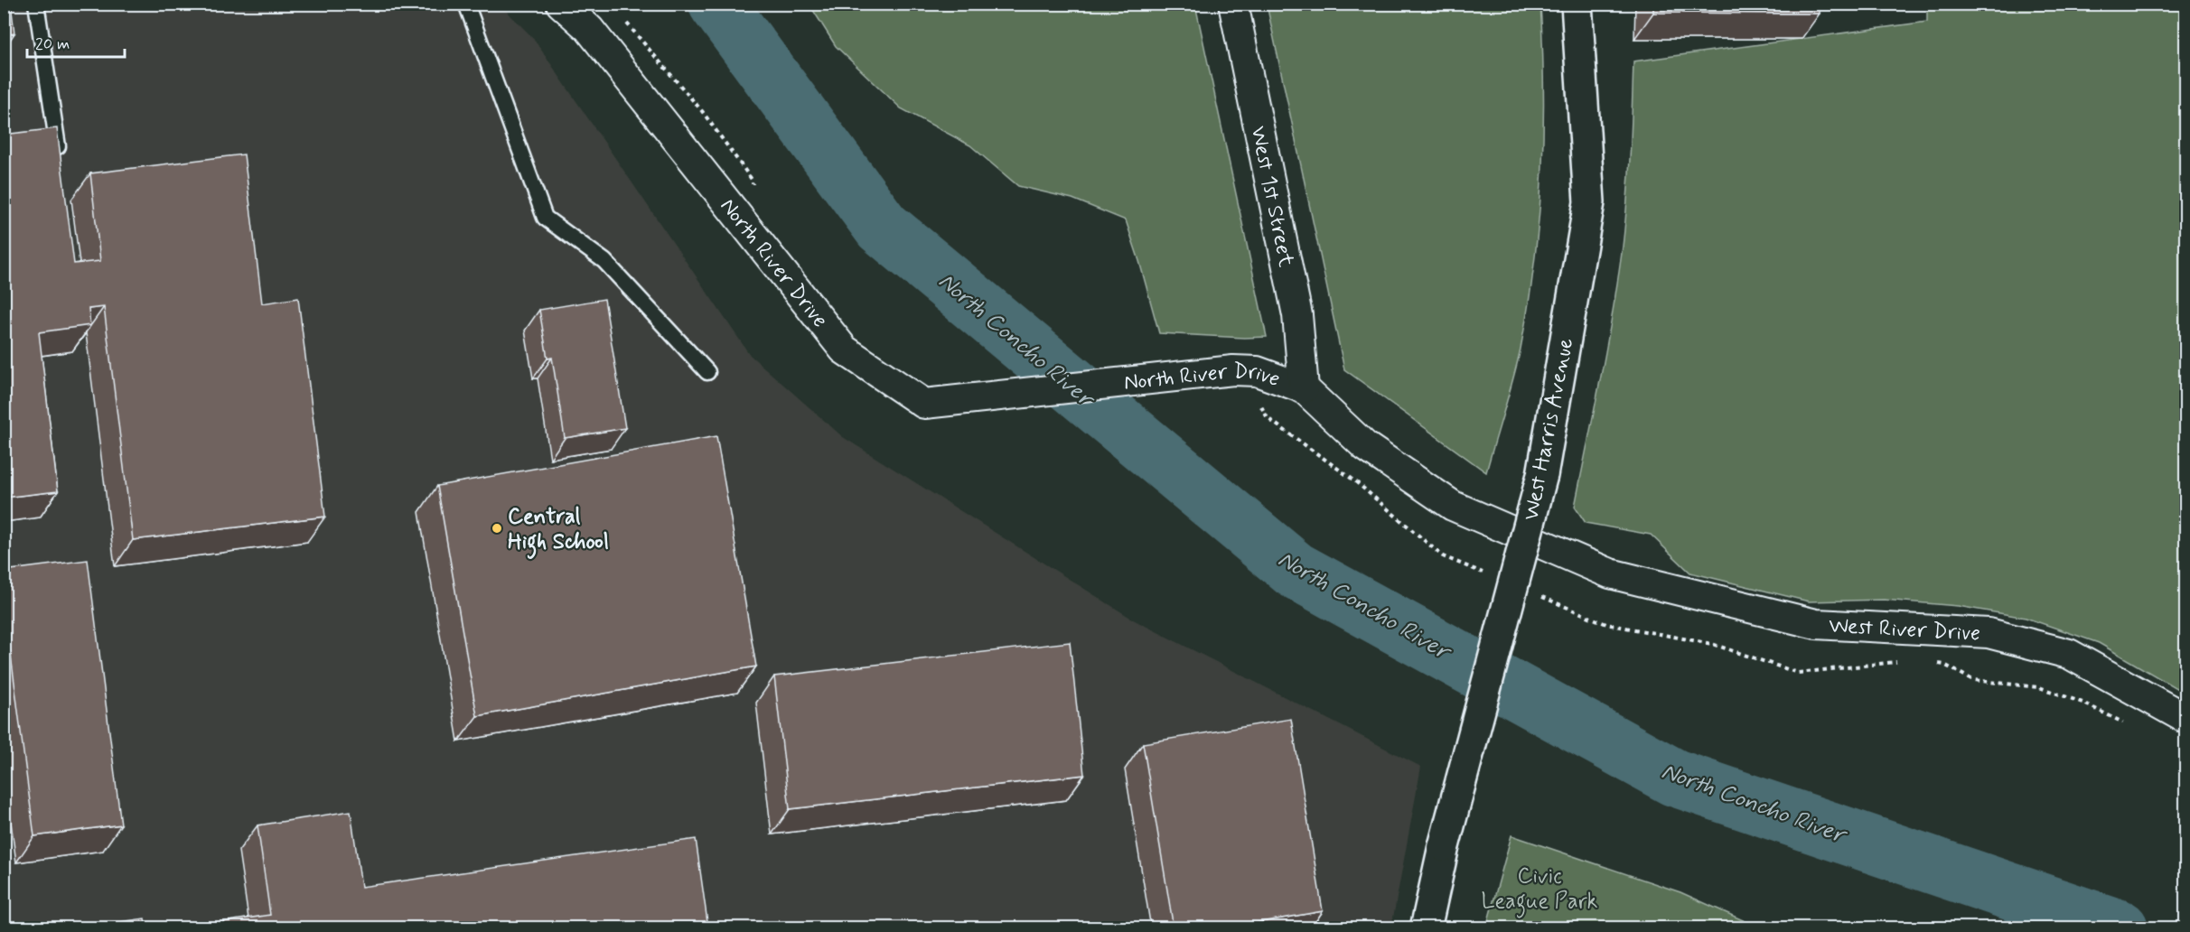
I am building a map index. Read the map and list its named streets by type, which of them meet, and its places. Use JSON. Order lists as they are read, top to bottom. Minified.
{"streets":{"street":["West 1st Street","North River Drive","West Harris Avenue","West River Drive"]},"crossings":[["West 1st Street","North River Drive"],["North River Drive","West River Drive"]],"water":["North Concho River"],"parks":["Civic League Park"],"places":["Central High School"],"scale_bar":"20 m"}
